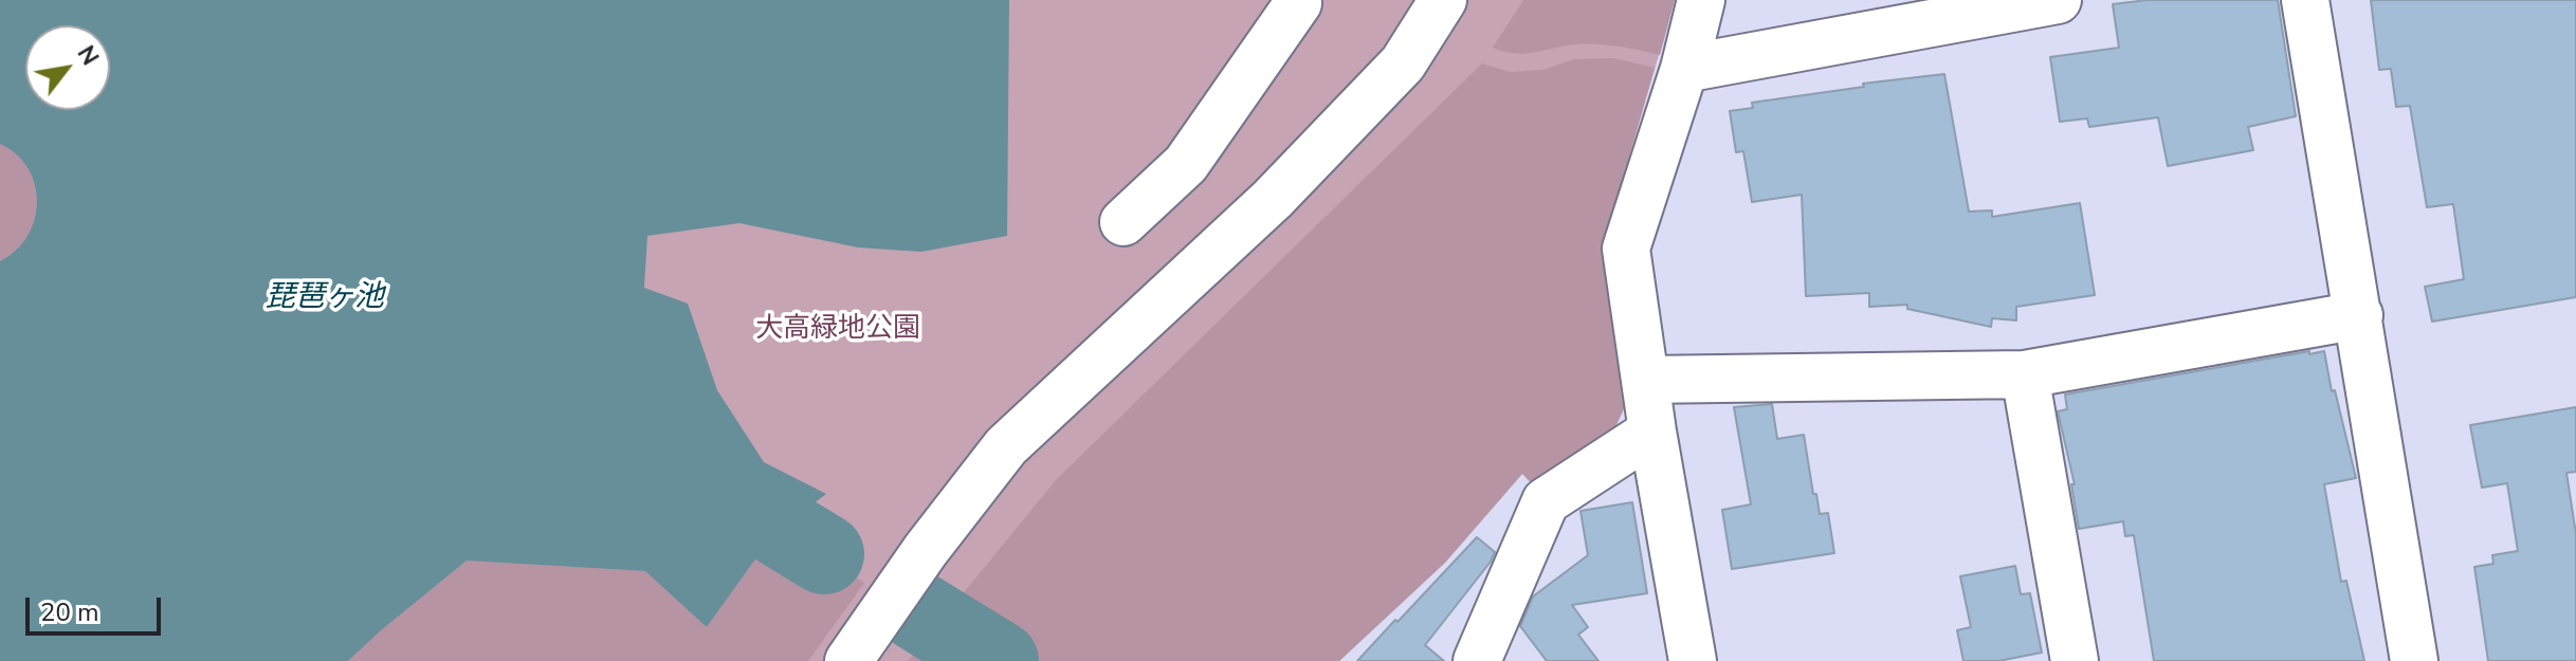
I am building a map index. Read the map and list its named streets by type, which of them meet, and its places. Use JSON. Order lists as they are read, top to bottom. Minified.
{"water":["琵琶ヶ池"],"parks":["大高緑地公園"],"scale_bar":"20 m","north":"top right"}
